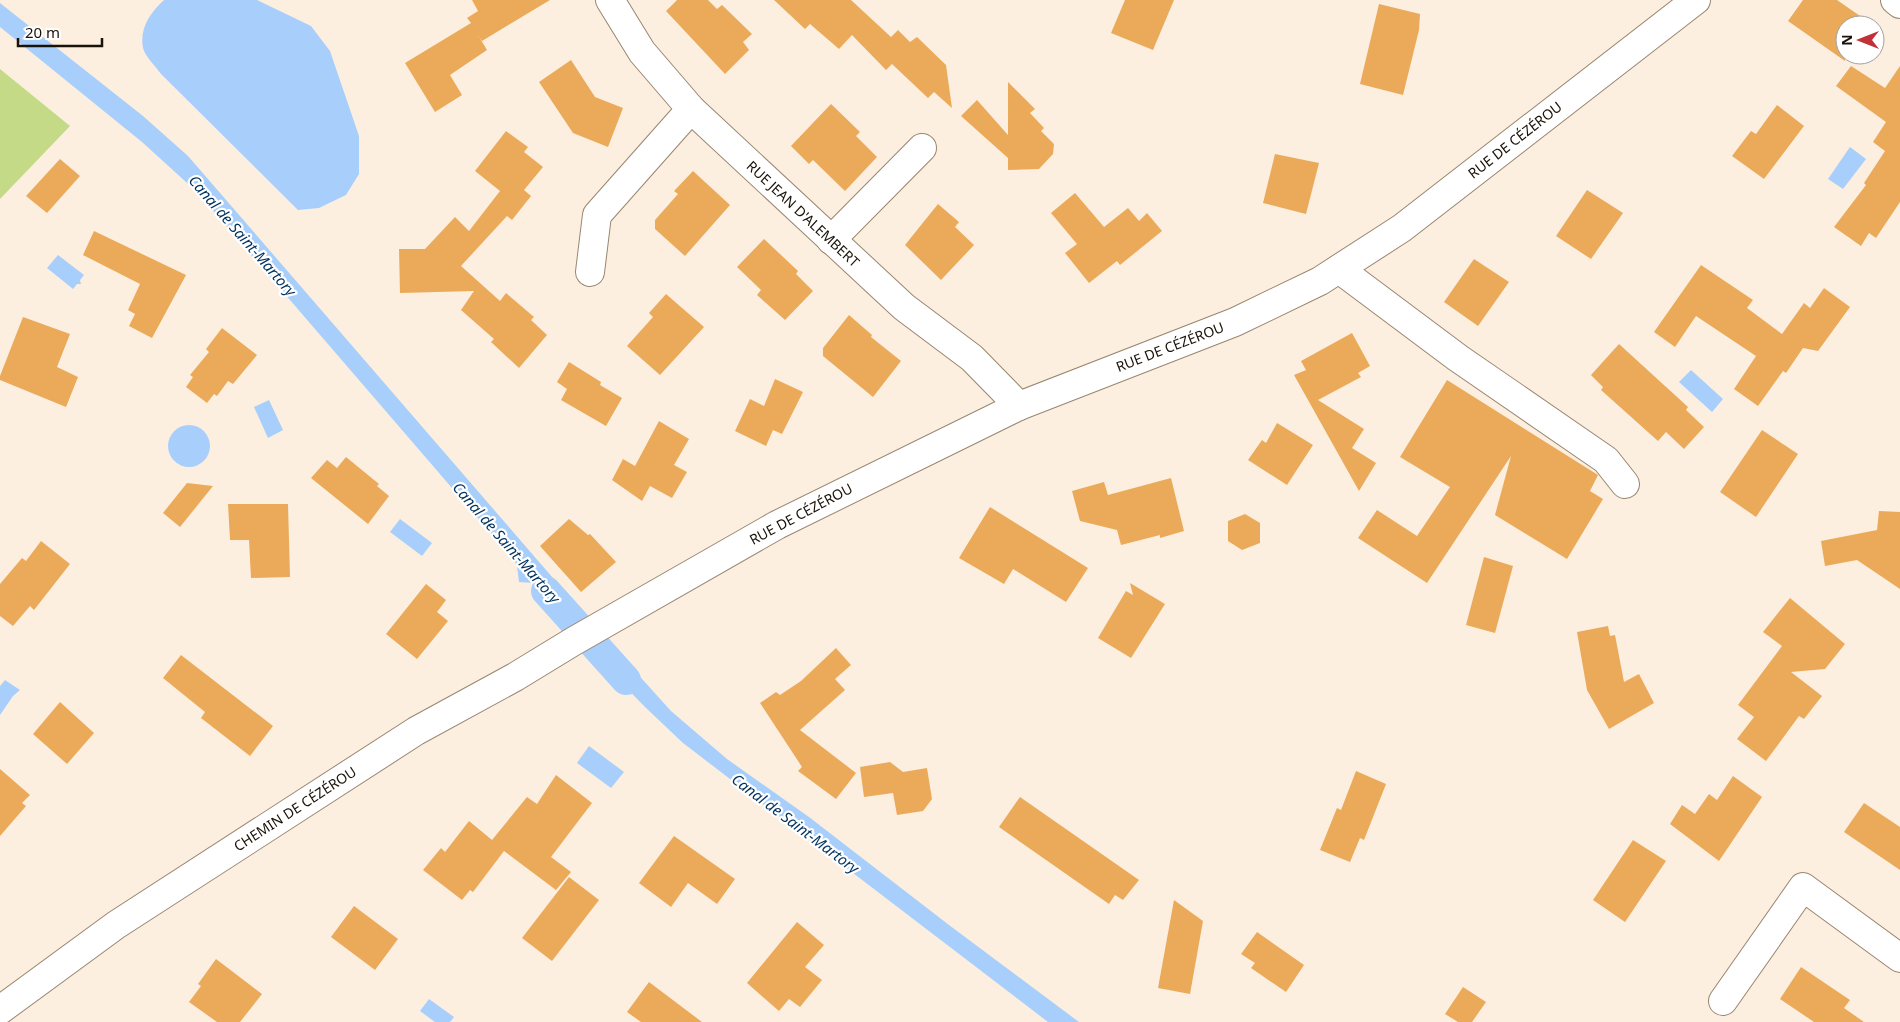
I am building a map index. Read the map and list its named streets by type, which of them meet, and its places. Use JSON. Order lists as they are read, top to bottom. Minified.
{"streets":{"street":["RUE DE CÉZÉROU","RUE JEAN D'ALEMBERT","CHEMIN DE CÉZÉROU"]},"crossings":[["RUE DE CÉZÉROU","RUE JEAN D'ALEMBERT"],["RUE DE CÉZÉROU","CHEMIN DE CÉZÉROU"]],"water":["Canal de Saint-Martory"],"scale_bar":"20 m","north":"left"}
